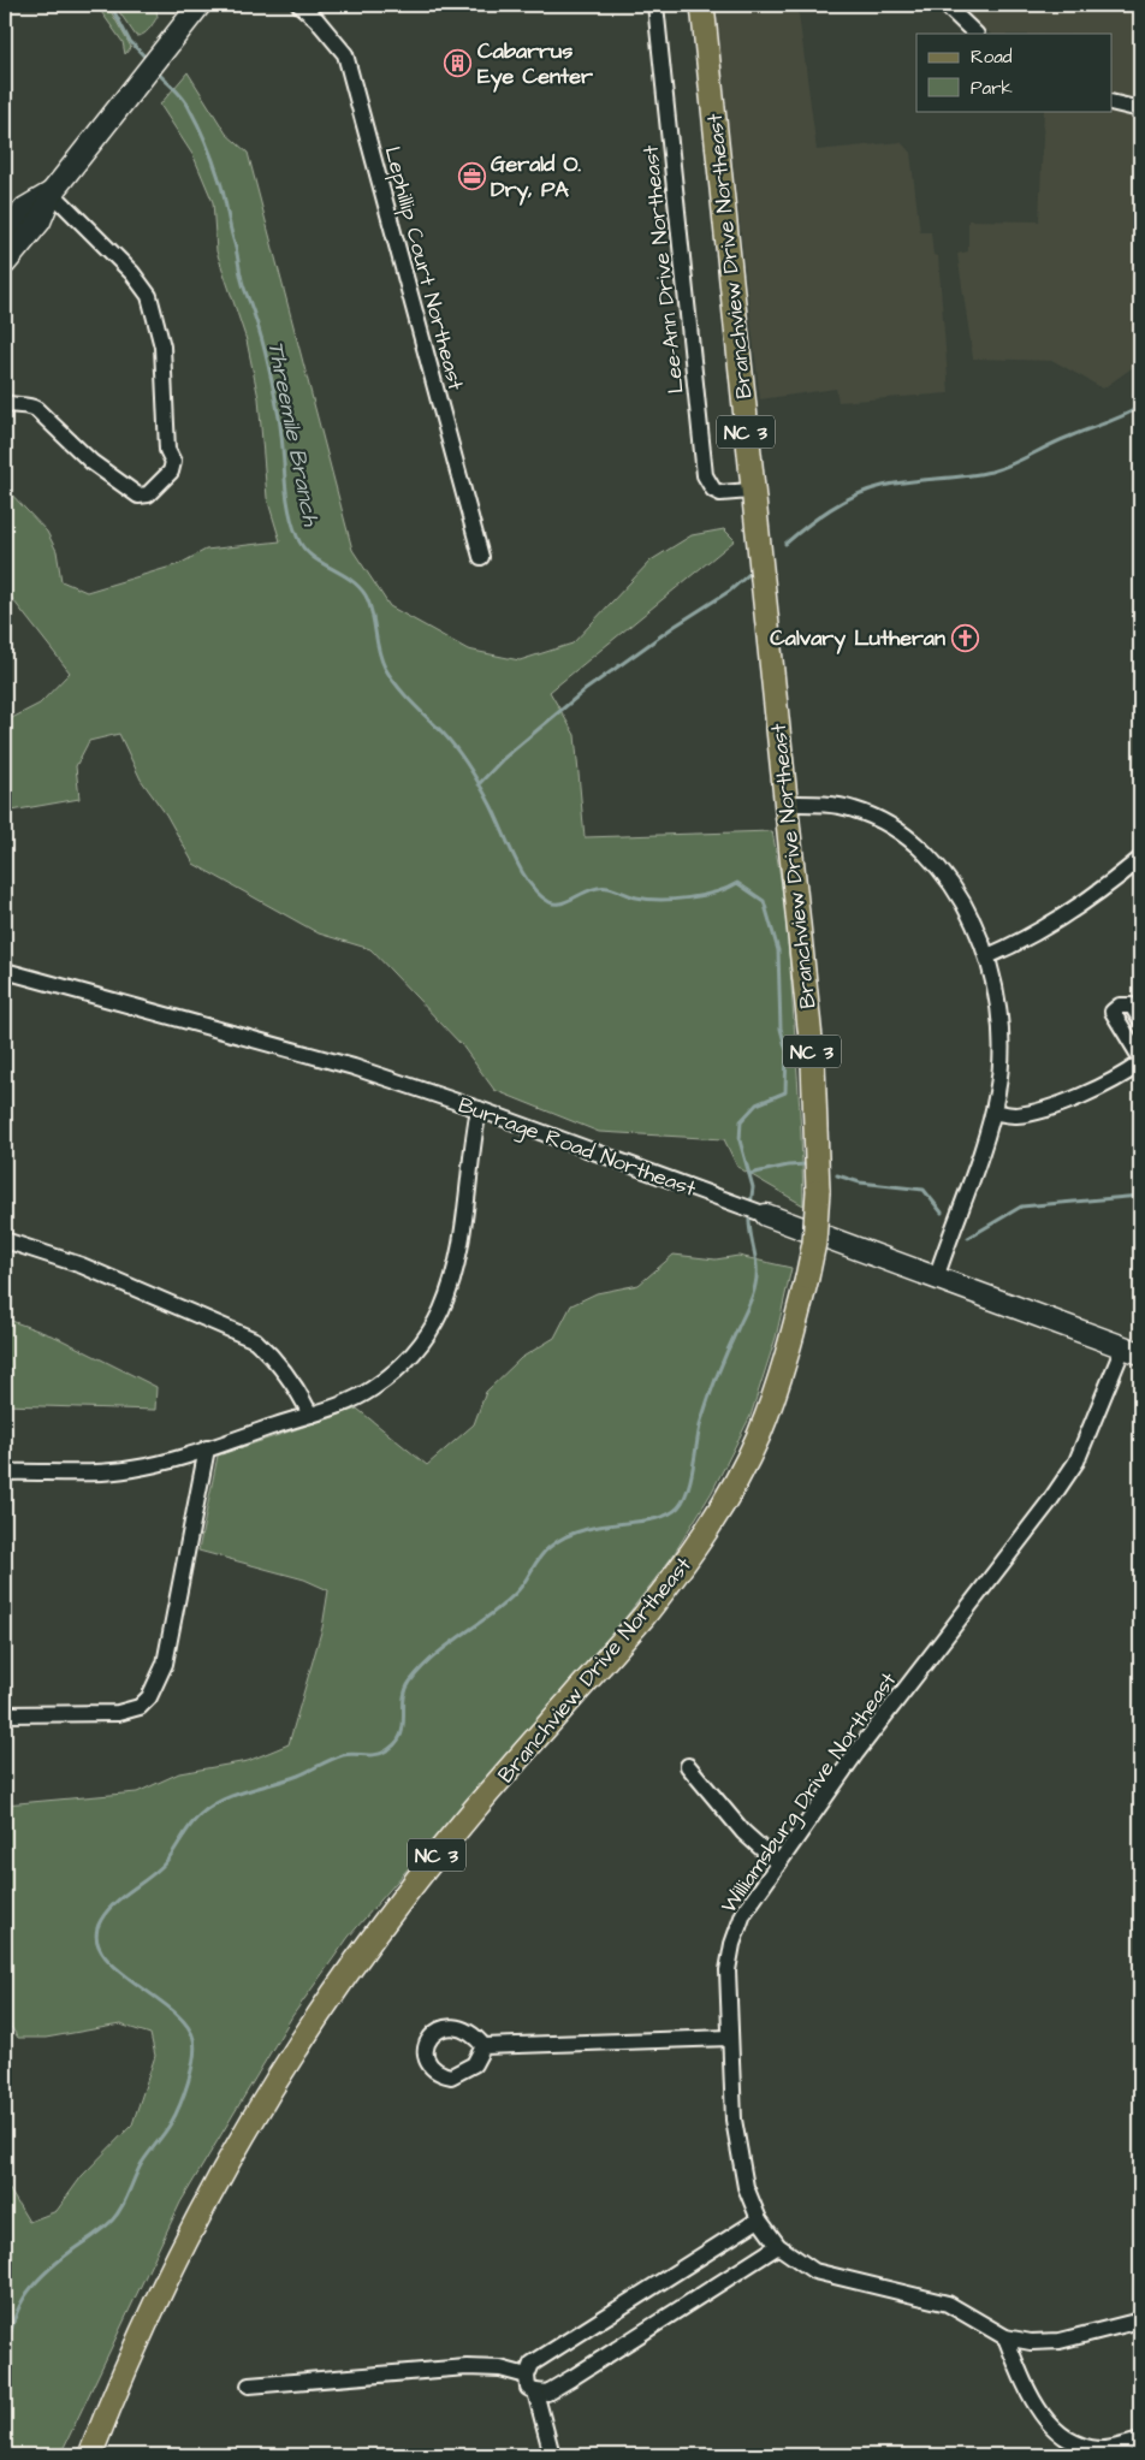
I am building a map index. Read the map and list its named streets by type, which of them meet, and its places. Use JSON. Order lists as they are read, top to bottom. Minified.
{"streets":{"main road":["Branchview Drive Northeast","NC 3","Burrage Road Northeast"],"street":["Lephillip Court Northeast","Lee-Ann Drive Northeast","Williamsburg Drive Northeast"]},"crossings":[["Branchview Drive Northeast","Lee-Ann Drive Northeast"],["Burrage Road Northeast","Williamsburg Drive Northeast"]],"water":["Threemile Branch"],"places":{"building":["Cabarrus Eye Center"],"office":["Gerald O. Dry, PA"],"church":["Calvary Lutheran"]},"legend":["Road","Park"]}
